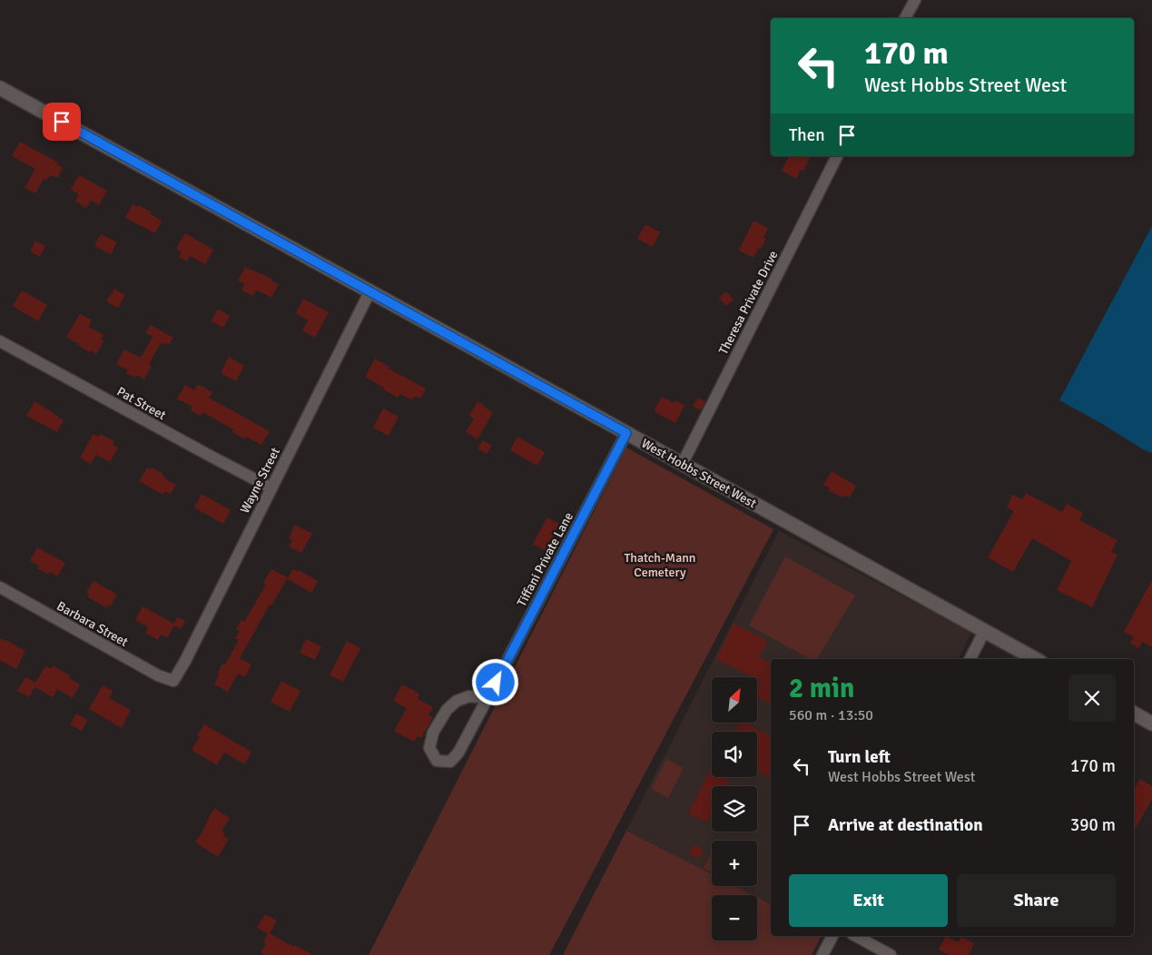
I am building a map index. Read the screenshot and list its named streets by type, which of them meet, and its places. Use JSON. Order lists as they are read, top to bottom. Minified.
{"streets":{"street":["Theresa Private Drive","Pat Street","West Hobbs Street West","Wayne Street","Tiffani Private Lane","Barbara Street"]},"crossings":[["Theresa Private Drive","West Hobbs Street West"],["Pat Street","Wayne Street"],["West Hobbs Street West","Wayne Street"],["West Hobbs Street West","Tiffani Private Lane"],["Wayne Street","Barbara Street"]],"parks":["Thatch-Mann Cemetery"],"north":"top right","page":{"turn":["170 m","West Hobbs Street West"],"then":"Then","heading":["2 min","560 m · 13:50"],"map_buttons":["+","−"],"list":[{"name":"Turn left","note":"West Hobbs Street West","value":"170 m"},{"name":"Arrive at destination","value":"390 m"}],"buttons":["Exit","Share"]}}
